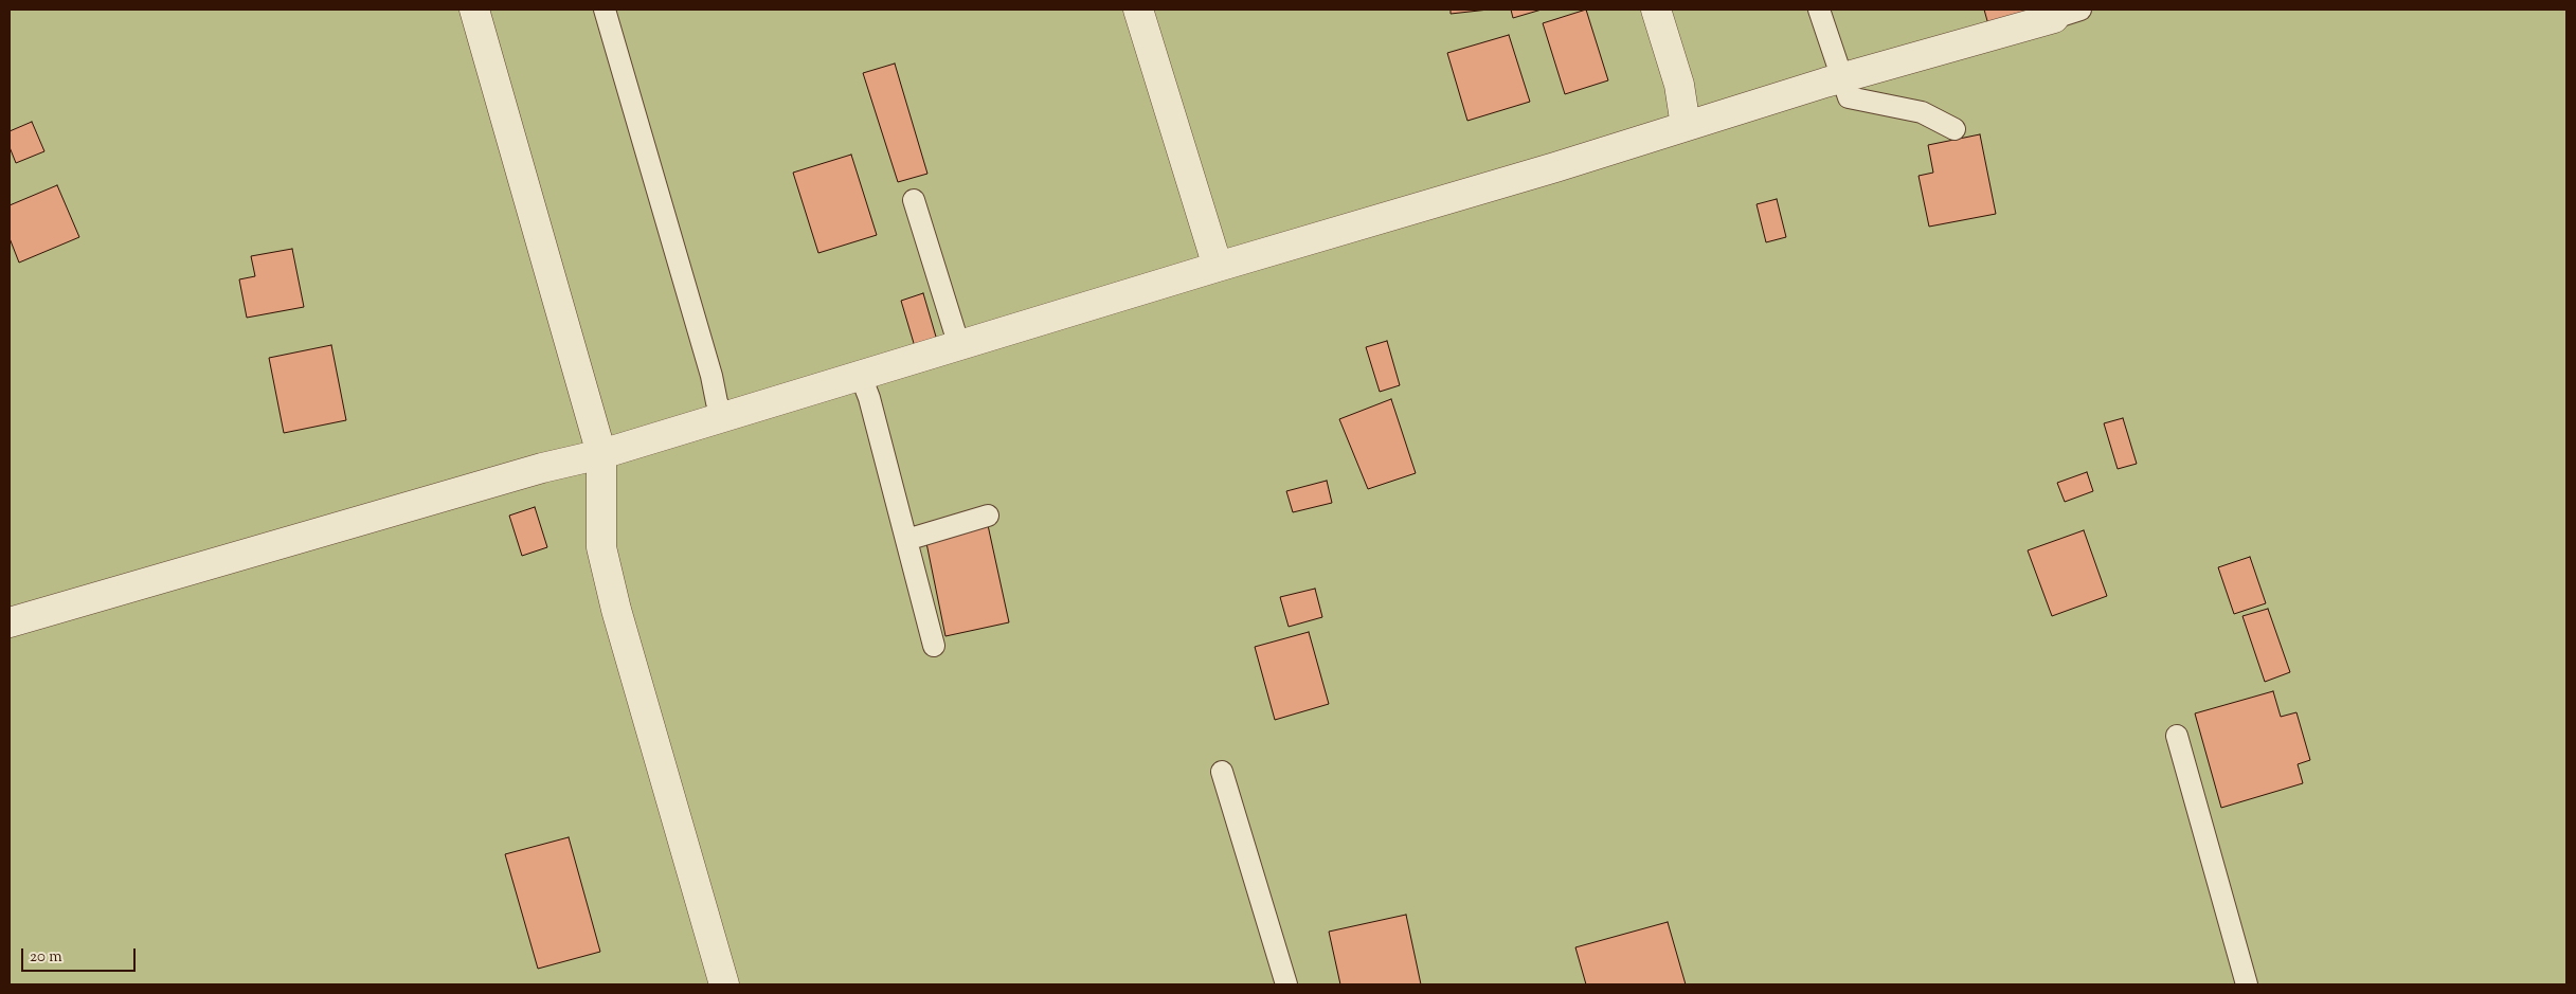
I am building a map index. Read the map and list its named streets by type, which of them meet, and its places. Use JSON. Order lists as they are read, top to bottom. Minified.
{"scale_bar":"20 m"}
